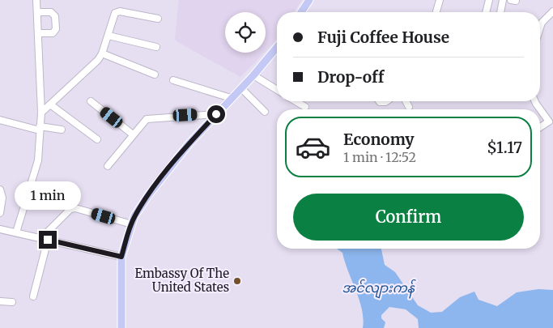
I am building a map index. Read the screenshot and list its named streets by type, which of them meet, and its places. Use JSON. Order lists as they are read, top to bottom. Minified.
{"water":["အင်လျားကန်"],"places":["Embassy Of The United States"],"page":{"banner":["Fuji Coffee House","Drop-off"],"list":[{"name":"Economy","note":"1 min · 12:52","value":"$1.17"}],"bubble":"1 min","buttons":"Confirm"}}
